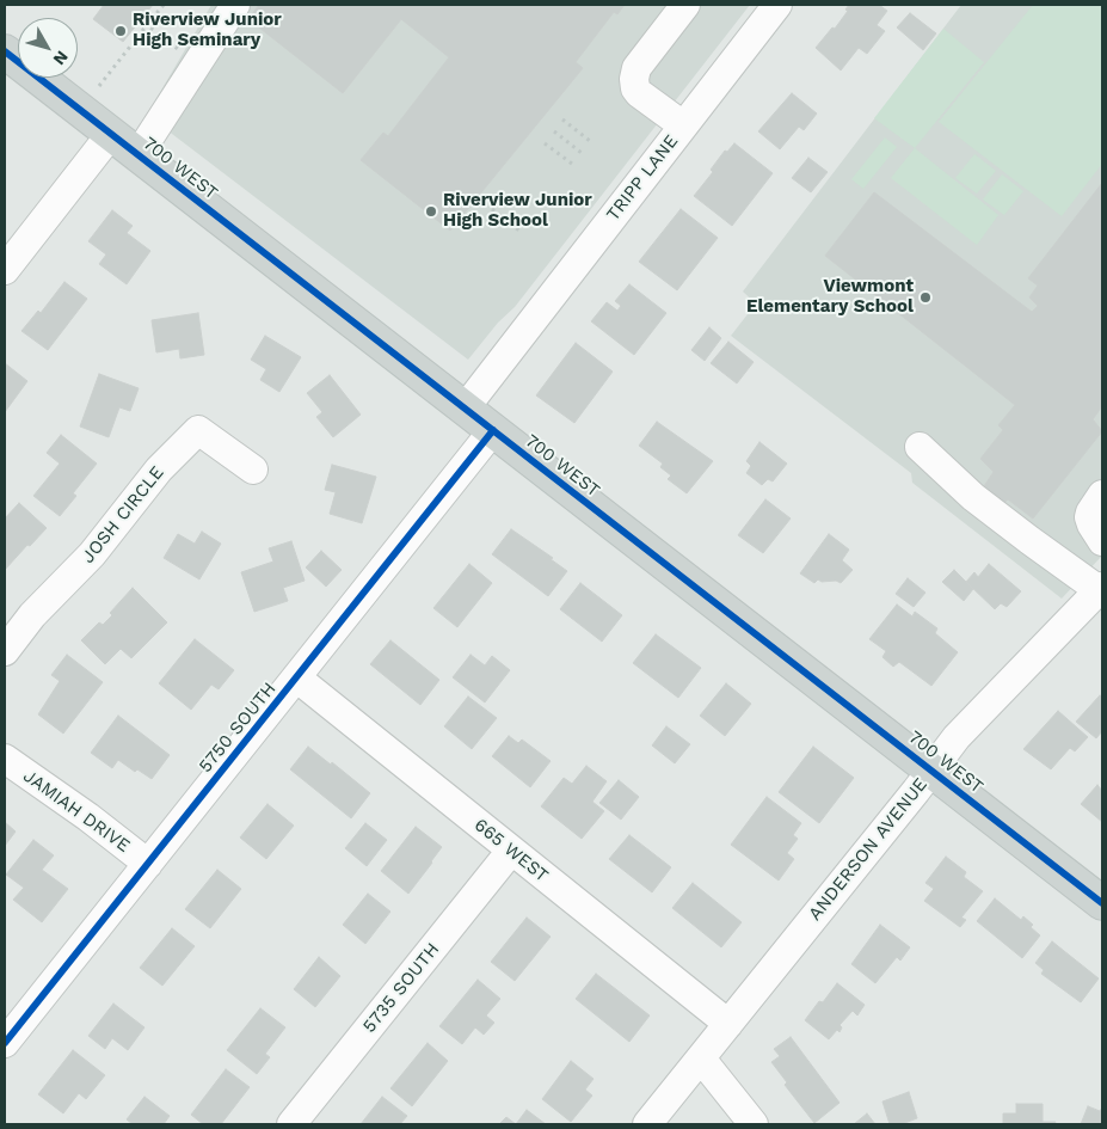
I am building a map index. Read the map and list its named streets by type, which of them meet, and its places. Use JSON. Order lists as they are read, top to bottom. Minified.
{"streets":{"main road":["700 WEST"],"street":["TRIPP LANE","JOSH CIRCLE","5750 SOUTH","JAMIAH DRIVE","ANDERSON AVENUE","665 WEST","5735 SOUTH"]},"crossings":[["700 WEST","TRIPP LANE"],["700 WEST","5750 SOUTH"],["700 WEST","ANDERSON AVENUE"],["5750 SOUTH","JAMIAH DRIVE"],["5750 SOUTH","665 WEST"],["ANDERSON AVENUE","665 WEST"],["665 WEST","5735 SOUTH"]],"places":["Riverview Junior High Seminary","Riverview Junior High School","Viewmont Elementary School"],"north":"bottom right"}
